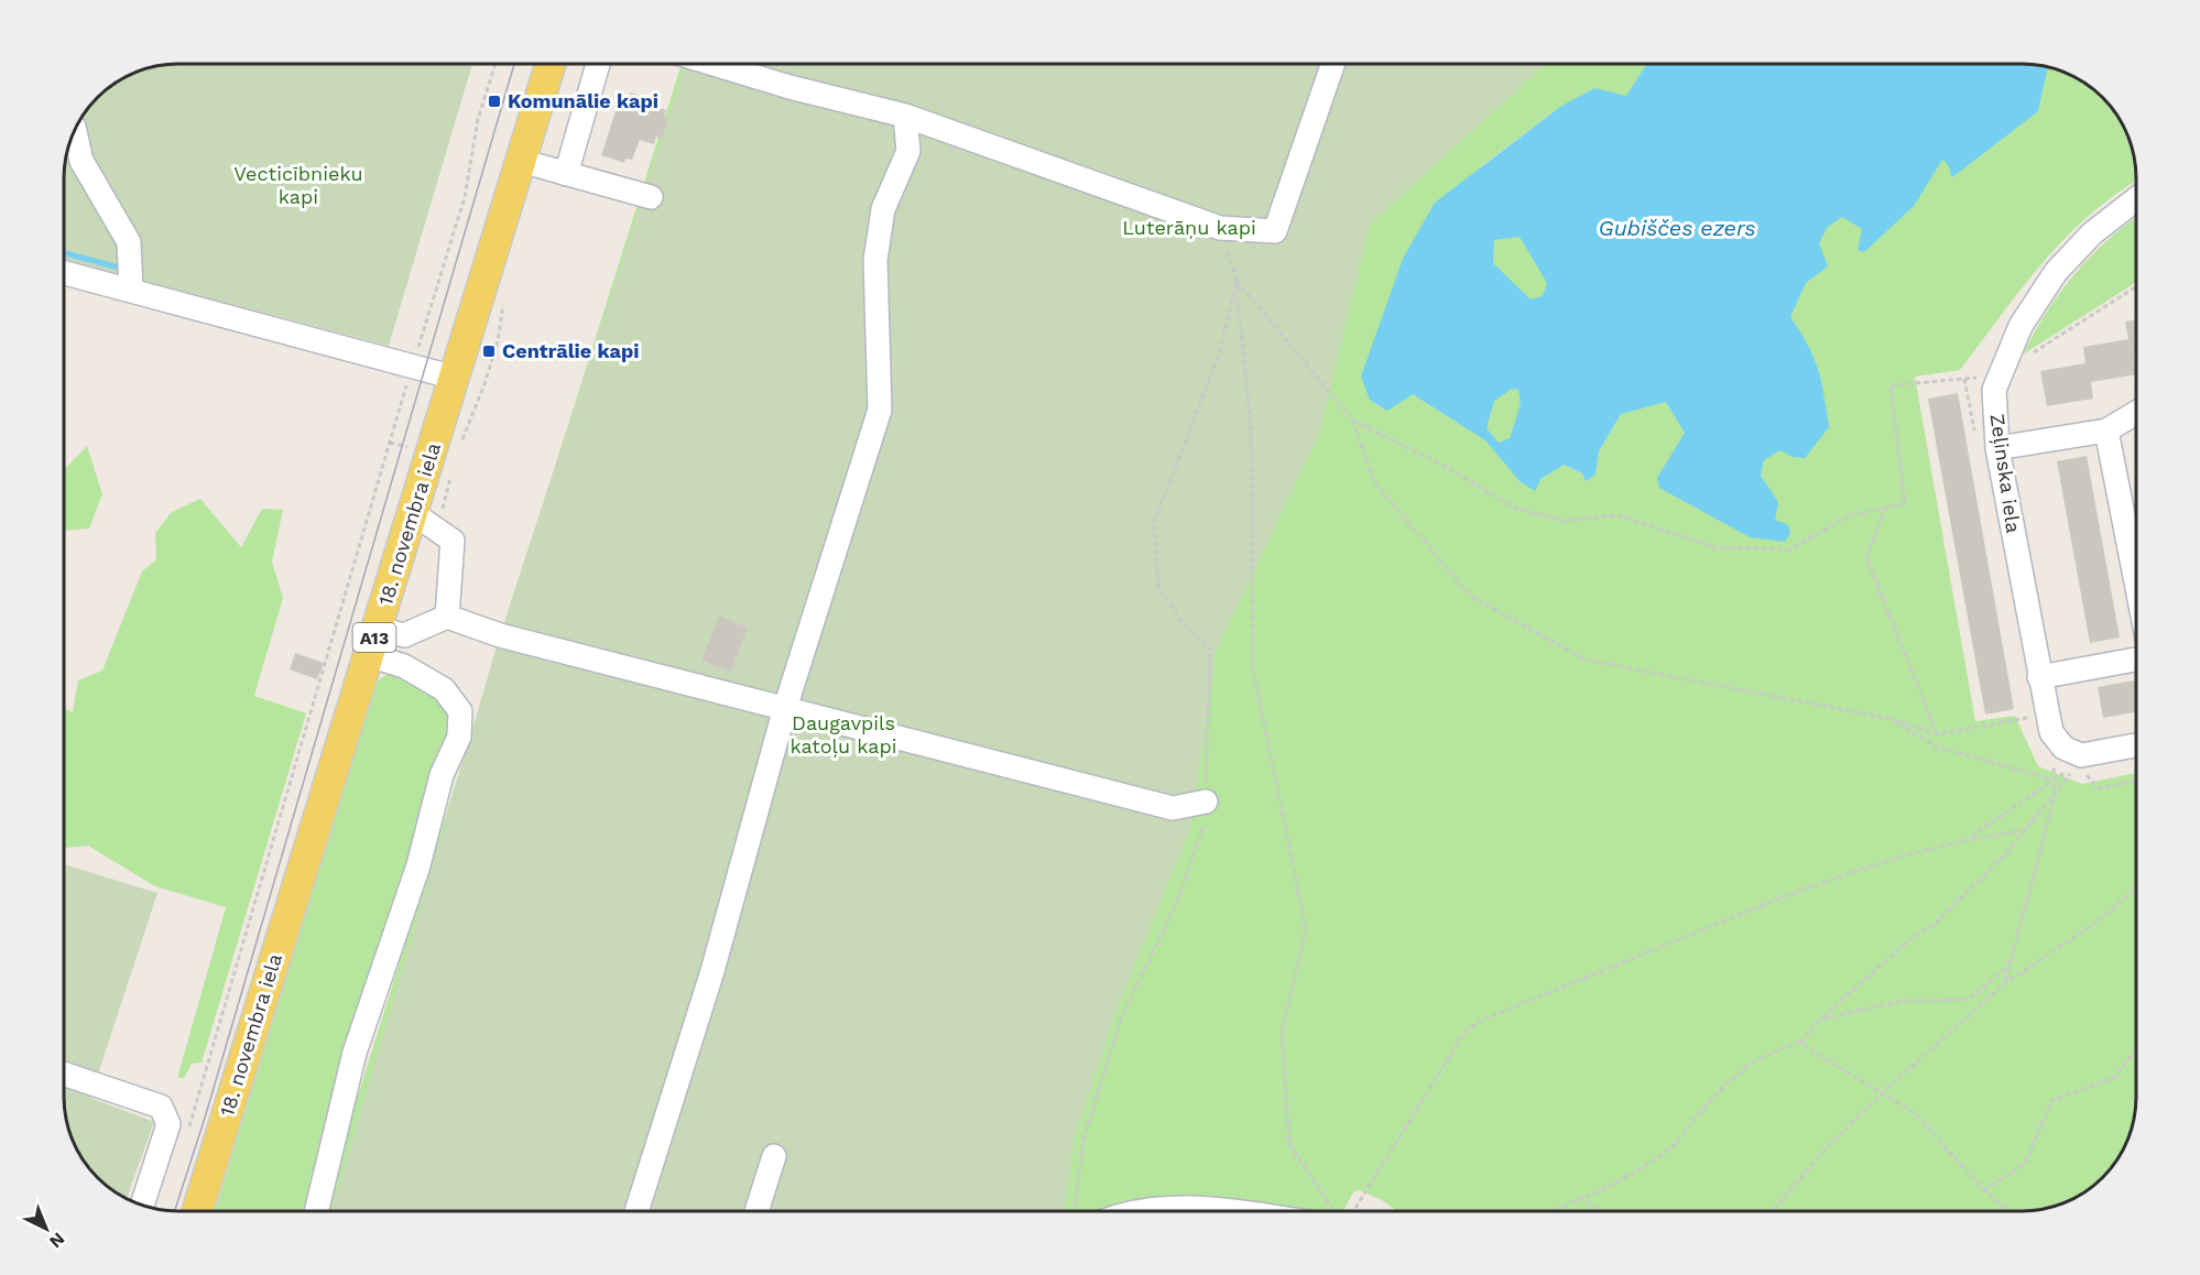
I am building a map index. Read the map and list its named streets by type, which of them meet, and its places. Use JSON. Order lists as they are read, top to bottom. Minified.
{"streets":{"main road":["18. novembra iela","A13"],"street":["Zeļinska iela"]},"water":["Gubiščes ezers"],"parks":["Vecticībnieku kapi","Luterāņu kapi","Daugavpils katoļu kapi"],"places":{"transit":["Komunālie kapi","Centrālie kapi"]},"north":"bottom right"}
